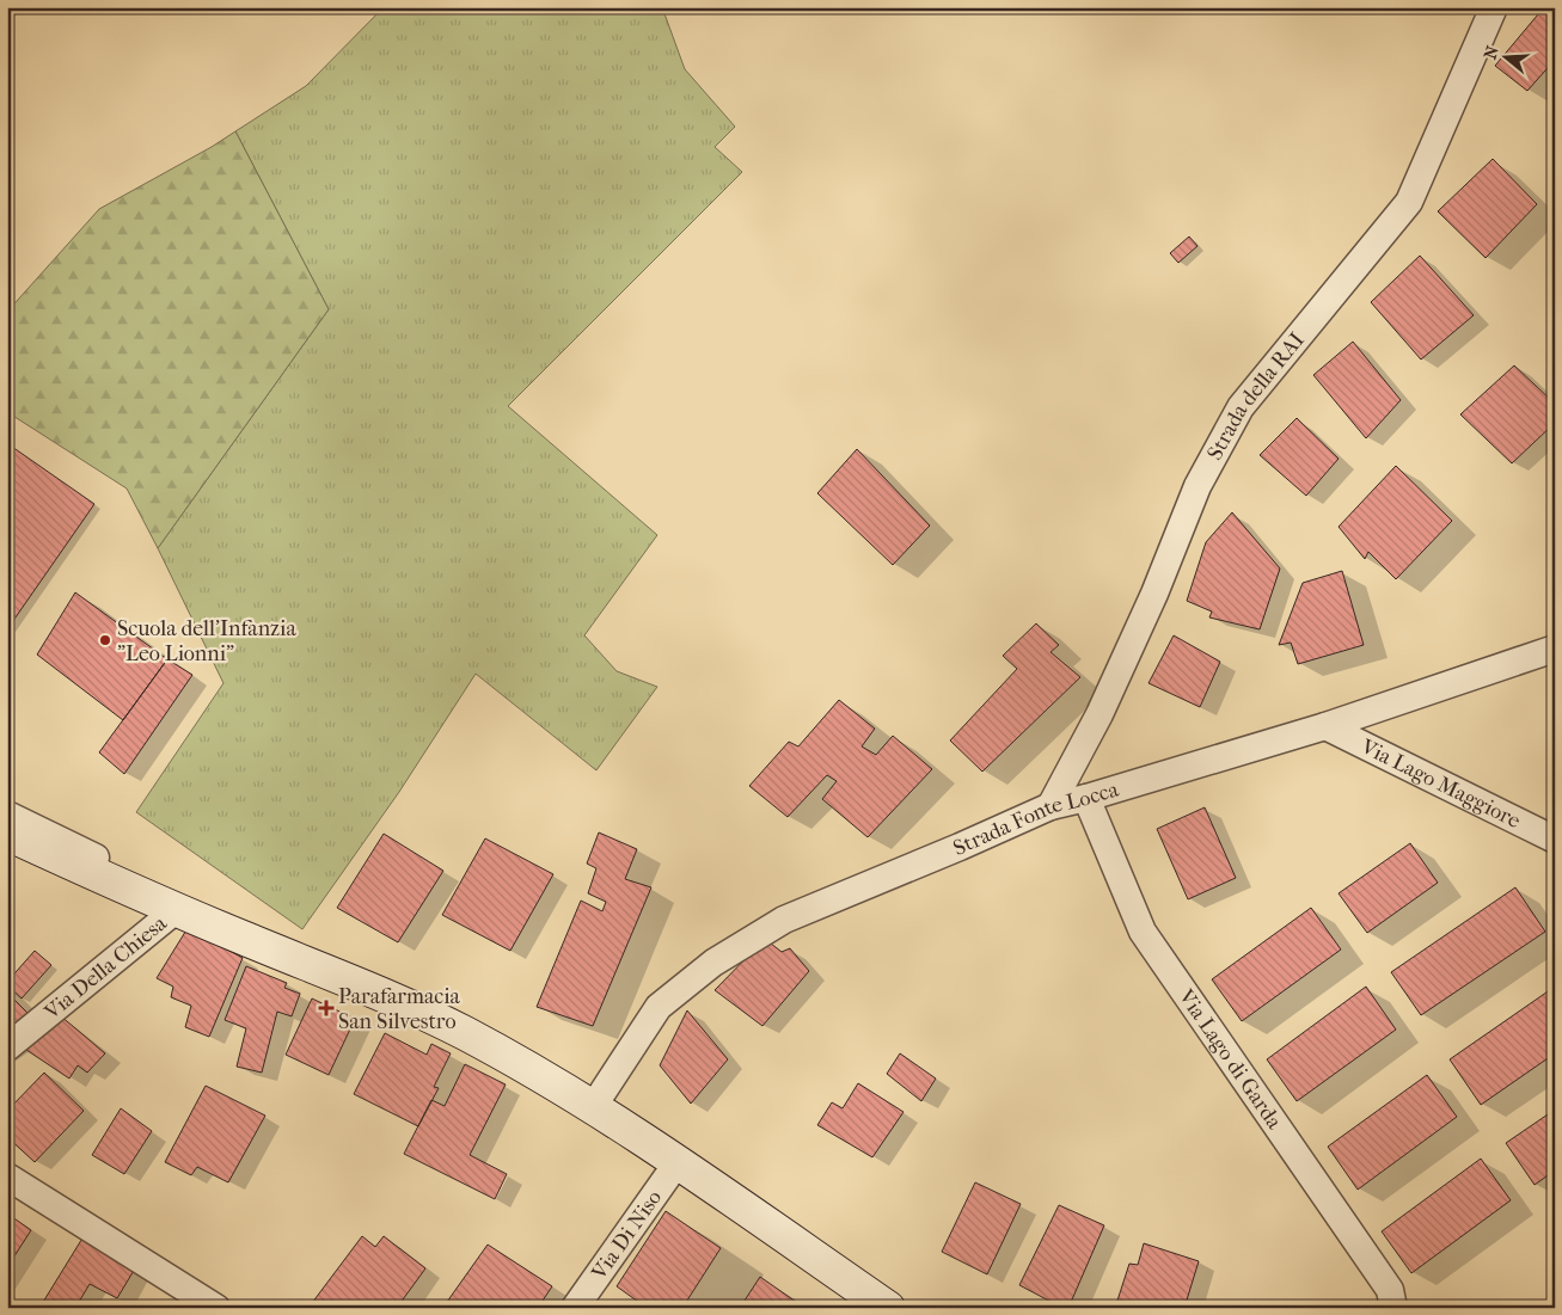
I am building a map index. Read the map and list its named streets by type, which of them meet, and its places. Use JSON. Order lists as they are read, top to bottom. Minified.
{"streets":{"street":["Strada della RAI","Via Lago Maggiore","Strada Fonte Locca","Via Della Chiesa","Via Lago di Garda","Via Di Niso"]},"crossings":[["Strada della RAI","Strada Fonte Locca"],["Via Lago Maggiore","Strada Fonte Locca"],["Strada Fonte Locca","Via Lago di Garda"]],"places":{"other":["Scuola dell'Infanzia \"Leo Lionni\""],"health":["Parafarmacia San Silvestro"]},"north":"left"}
